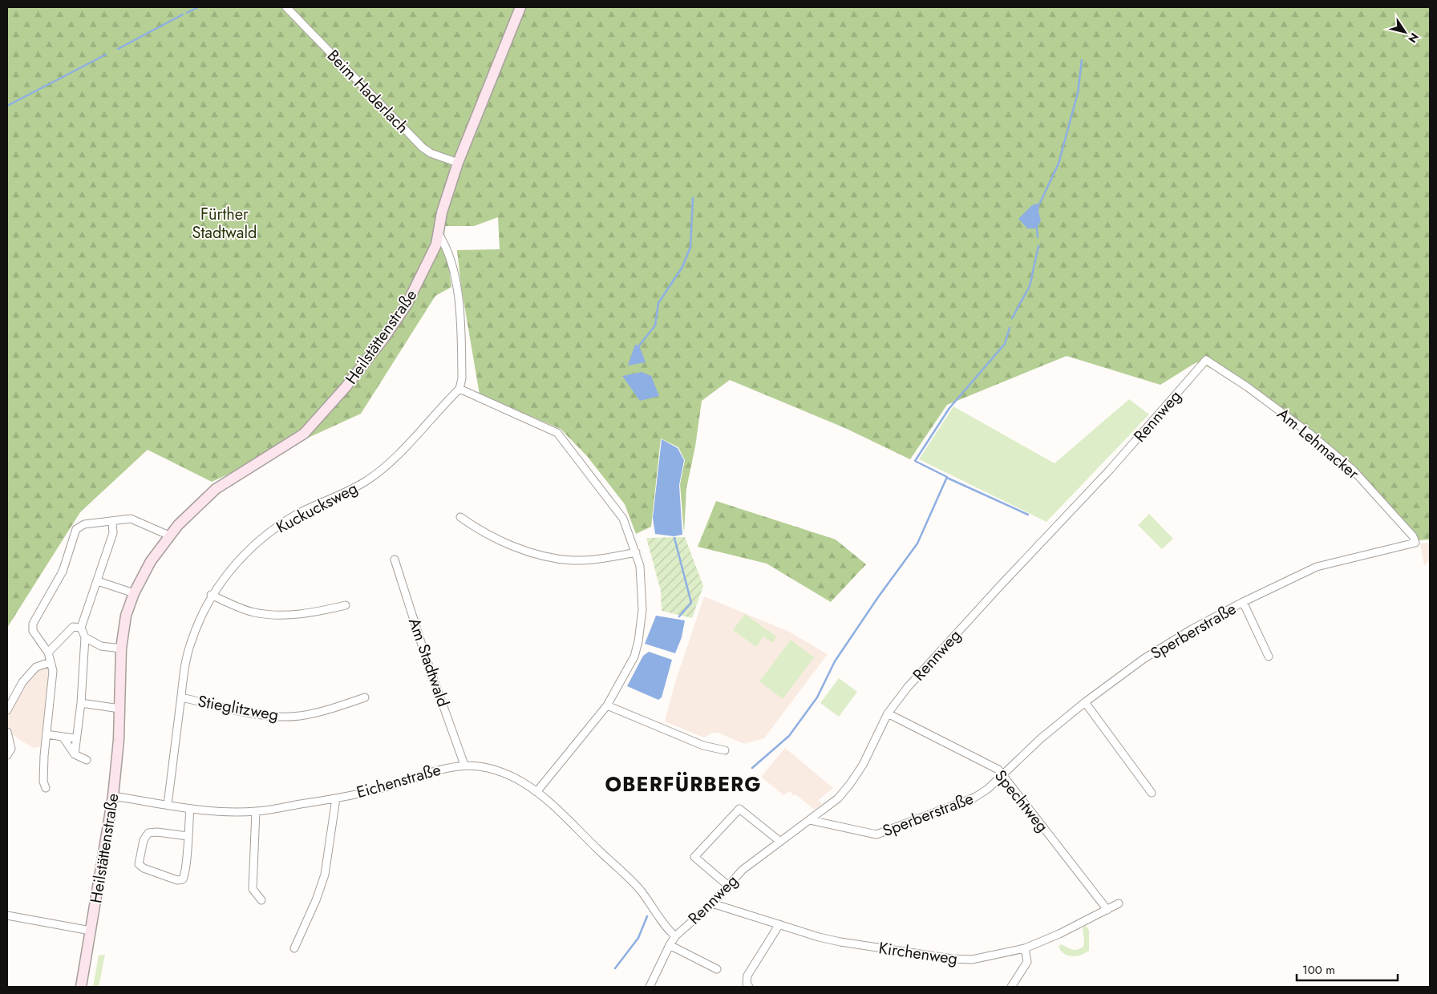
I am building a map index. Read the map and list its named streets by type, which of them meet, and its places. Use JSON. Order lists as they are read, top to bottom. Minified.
{"streets":{"street":["Beim Haderlach","Heilstättenstraße","Rennweg","Am Lehmacker","Kuckucksweg","Sperberstraße","Am Stadtwald","Stieglitzweg","Eichenstraße","Spechtweg","Kirchenweg"]},"crossings":[["Beim Haderlach","Heilstättenstraße"],["Heilstättenstraße","Eichenstraße"],["Rennweg","Am Lehmacker"],["Rennweg","Sperberstraße"],["Rennweg","Eichenstraße"],["Rennweg","Spechtweg"],["Rennweg","Kirchenweg"],["Am Lehmacker","Sperberstraße"],["Kuckucksweg","Stieglitzweg"],["Kuckucksweg","Eichenstraße"],["Sperberstraße","Spechtweg"],["Am Stadtwald","Eichenstraße"],["Spechtweg","Kirchenweg"]],"districts":["OBERFÜRBERG"],"parks":["Fürther Stadtwald"],"scale_bar":"100 m","north":"bottom right"}
